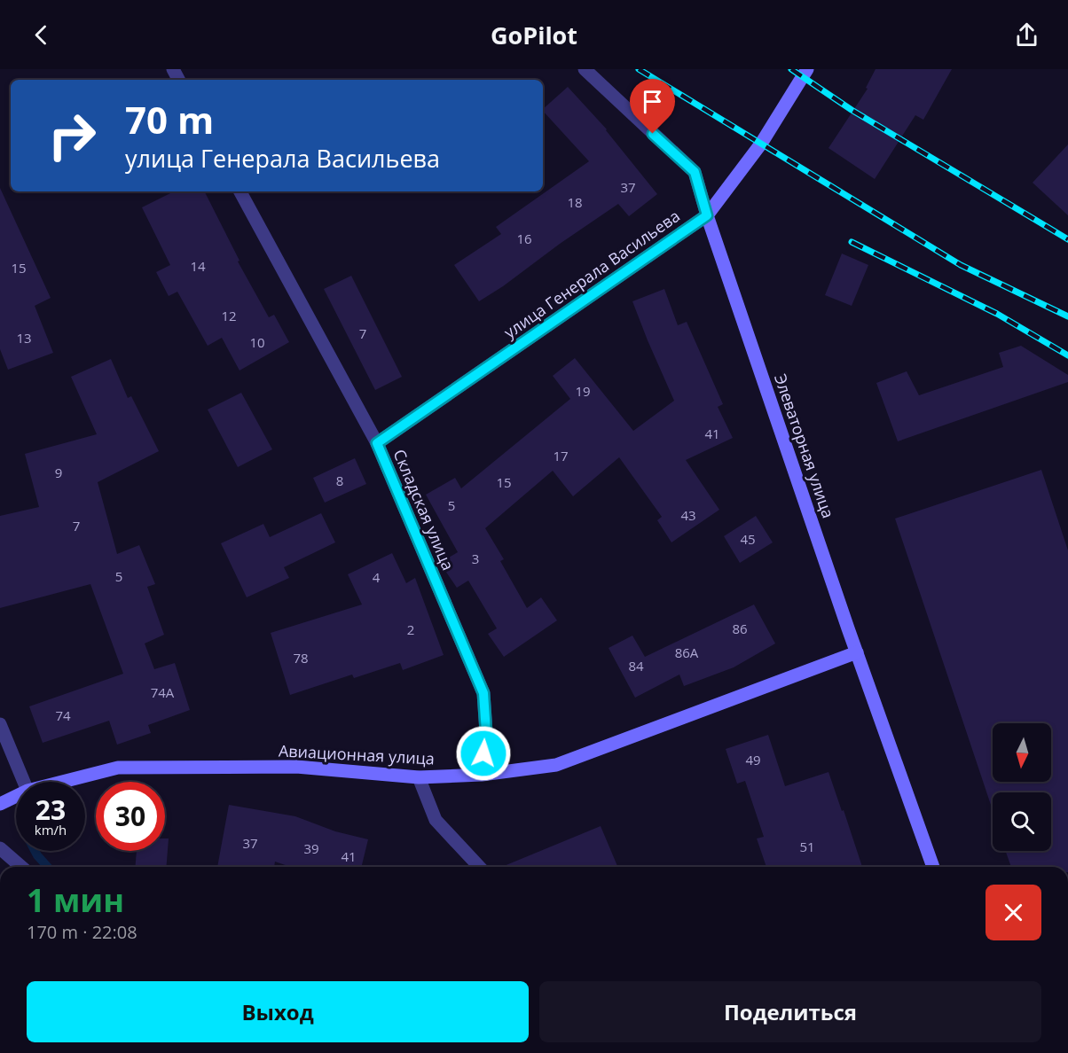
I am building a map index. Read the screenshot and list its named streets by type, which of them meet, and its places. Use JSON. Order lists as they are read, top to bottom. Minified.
{"streets":{"main road":["улица Генерала Васильева","Элеваторная улица","Авиационная улица"],"street":["Складская улица"]},"crossings":[["улица Генерала Васильева","Элеваторная улица"],["улица Генерала Васильева","Складская улица"],["Элеваторная улица","Авиационная улица"],["Складская улица","Авиационная улица"]],"house_numbers":["37","18","16","14","15","12","7","13","10","19","41","17","9","8","15","5","43","7","45","3","5","4","86","2","86А","78","84","74А","74","49","37","51","39","41"],"north":"bottom","page":{"header":"GoPilot","turn":["70 m","улица Генерала Васильева"],"speed":"23 km/h","limit":"30","heading":["1 мин","170 m · 22:08"],"buttons":["Выход","Поделиться"]}}
